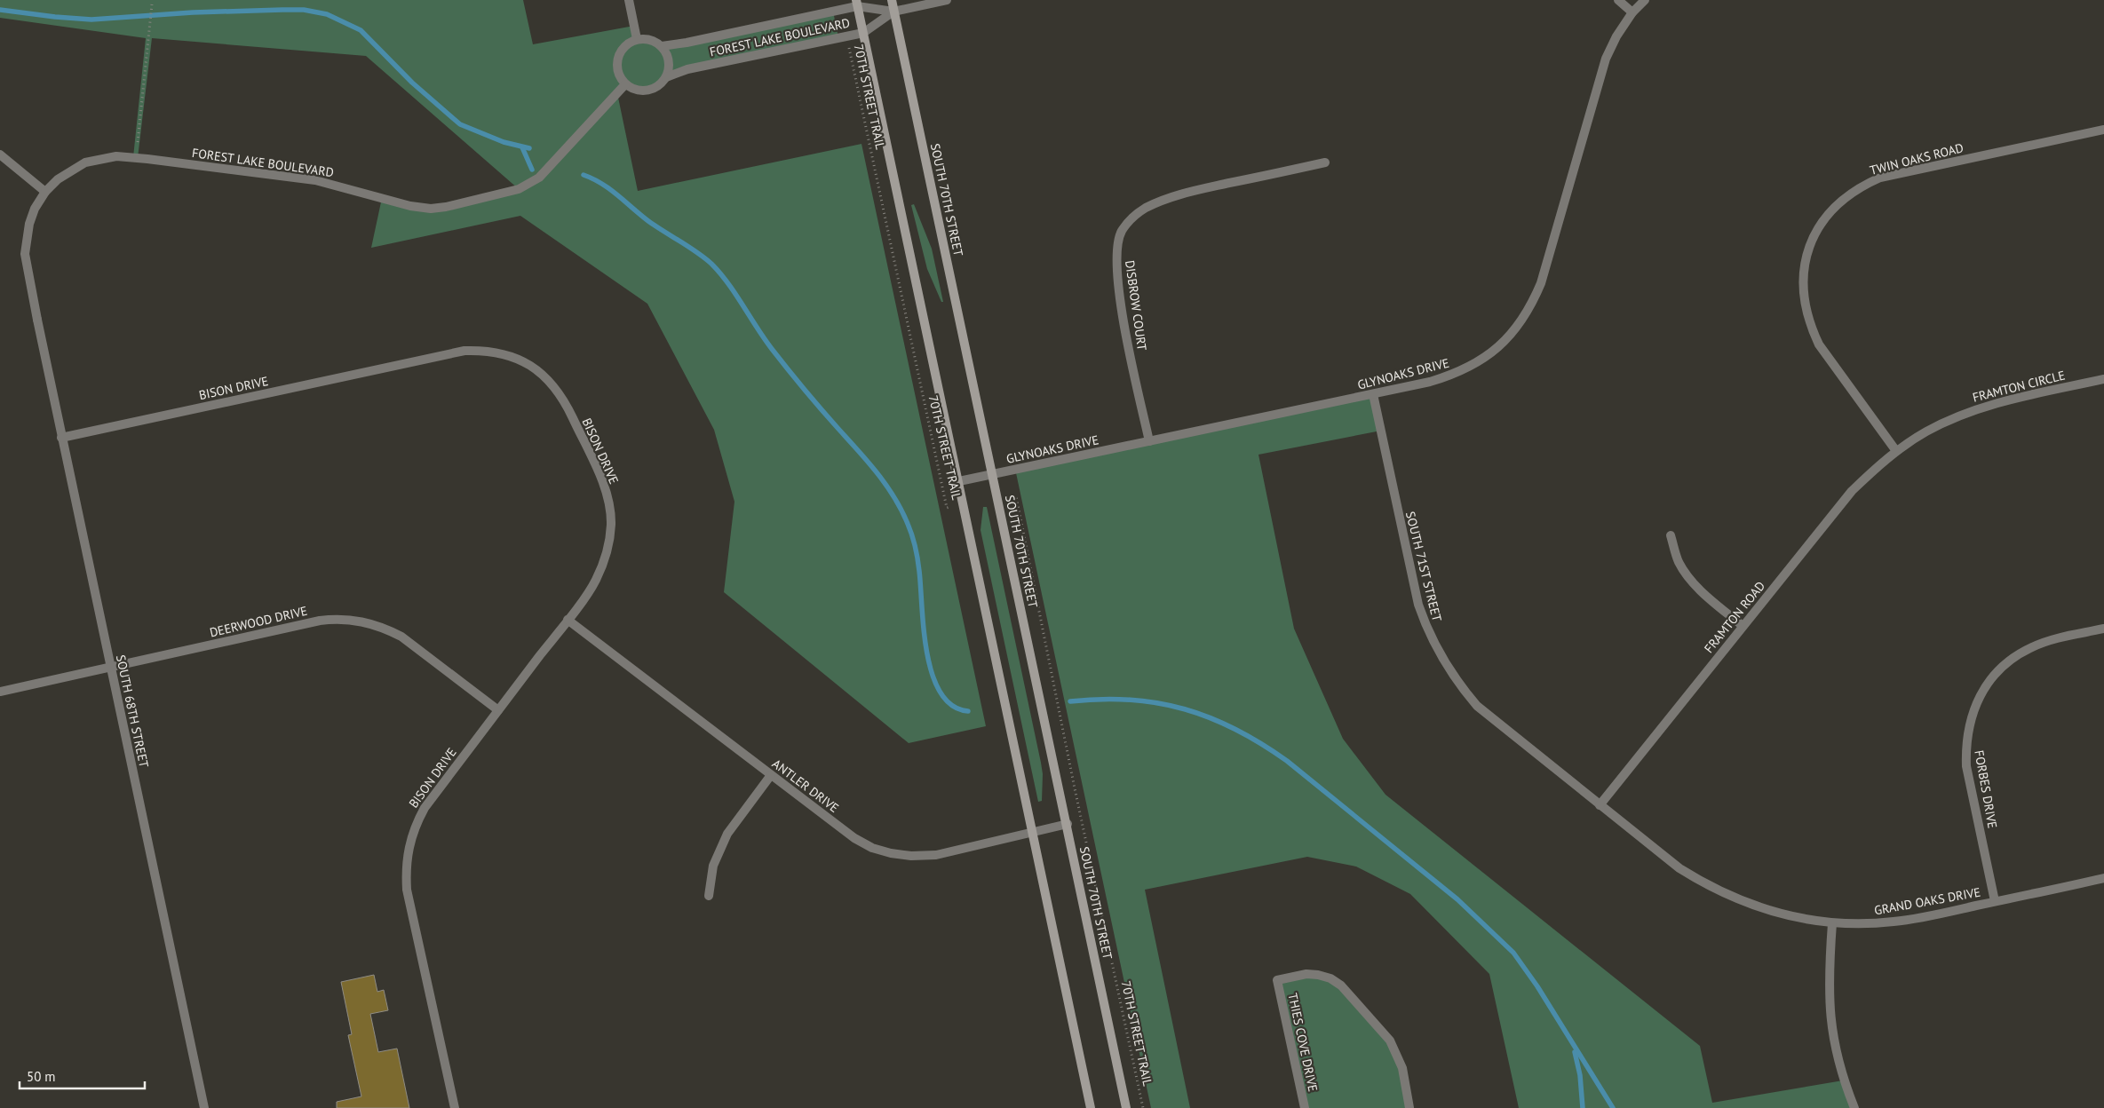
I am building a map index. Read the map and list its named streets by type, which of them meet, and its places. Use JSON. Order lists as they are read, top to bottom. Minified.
{"streets":{"main road":["SOUTH 70TH STREET"],"street":["FOREST LAKE BOULEVARD","TWIN OAKS ROAD","DISBROW COURT","GLYNOAKS DRIVE","FRAMTON CIRCLE","BISON DRIVE","SOUTH 71ST STREET","FRAMTON ROAD","DEERWOOD DRIVE","SOUTH 68TH STREET","ANTLER DRIVE","FORBES DRIVE","GRAND OAKS DRIVE","THIES COVE DRIVE"],"path":["70TH STREET TRAIL"]},"crossings":[["FOREST LAKE BOULEVARD","70TH STREET TRAIL"],["FOREST LAKE BOULEVARD","SOUTH 70TH STREET"],["FOREST LAKE BOULEVARD","SOUTH 68TH STREET"],["70TH STREET TRAIL","SOUTH 70TH STREET"],["TWIN OAKS ROAD","FRAMTON CIRCLE"],["TWIN OAKS ROAD","FRAMTON ROAD"],["SOUTH 70TH STREET","GLYNOAKS DRIVE"],["SOUTH 70TH STREET","ANTLER DRIVE"],["DISBROW COURT","GLYNOAKS DRIVE"],["GLYNOAKS DRIVE","SOUTH 71ST STREET"],["FRAMTON CIRCLE","FRAMTON ROAD"],["BISON DRIVE","DEERWOOD DRIVE"],["BISON DRIVE","SOUTH 68TH STREET"],["BISON DRIVE","ANTLER DRIVE"],["SOUTH 71ST STREET","FRAMTON ROAD"],["SOUTH 71ST STREET","GRAND OAKS DRIVE"],["FRAMTON ROAD","GRAND OAKS DRIVE"],["DEERWOOD DRIVE","SOUTH 68TH STREET"],["FORBES DRIVE","GRAND OAKS DRIVE"]],"scale_bar":"50 m"}
